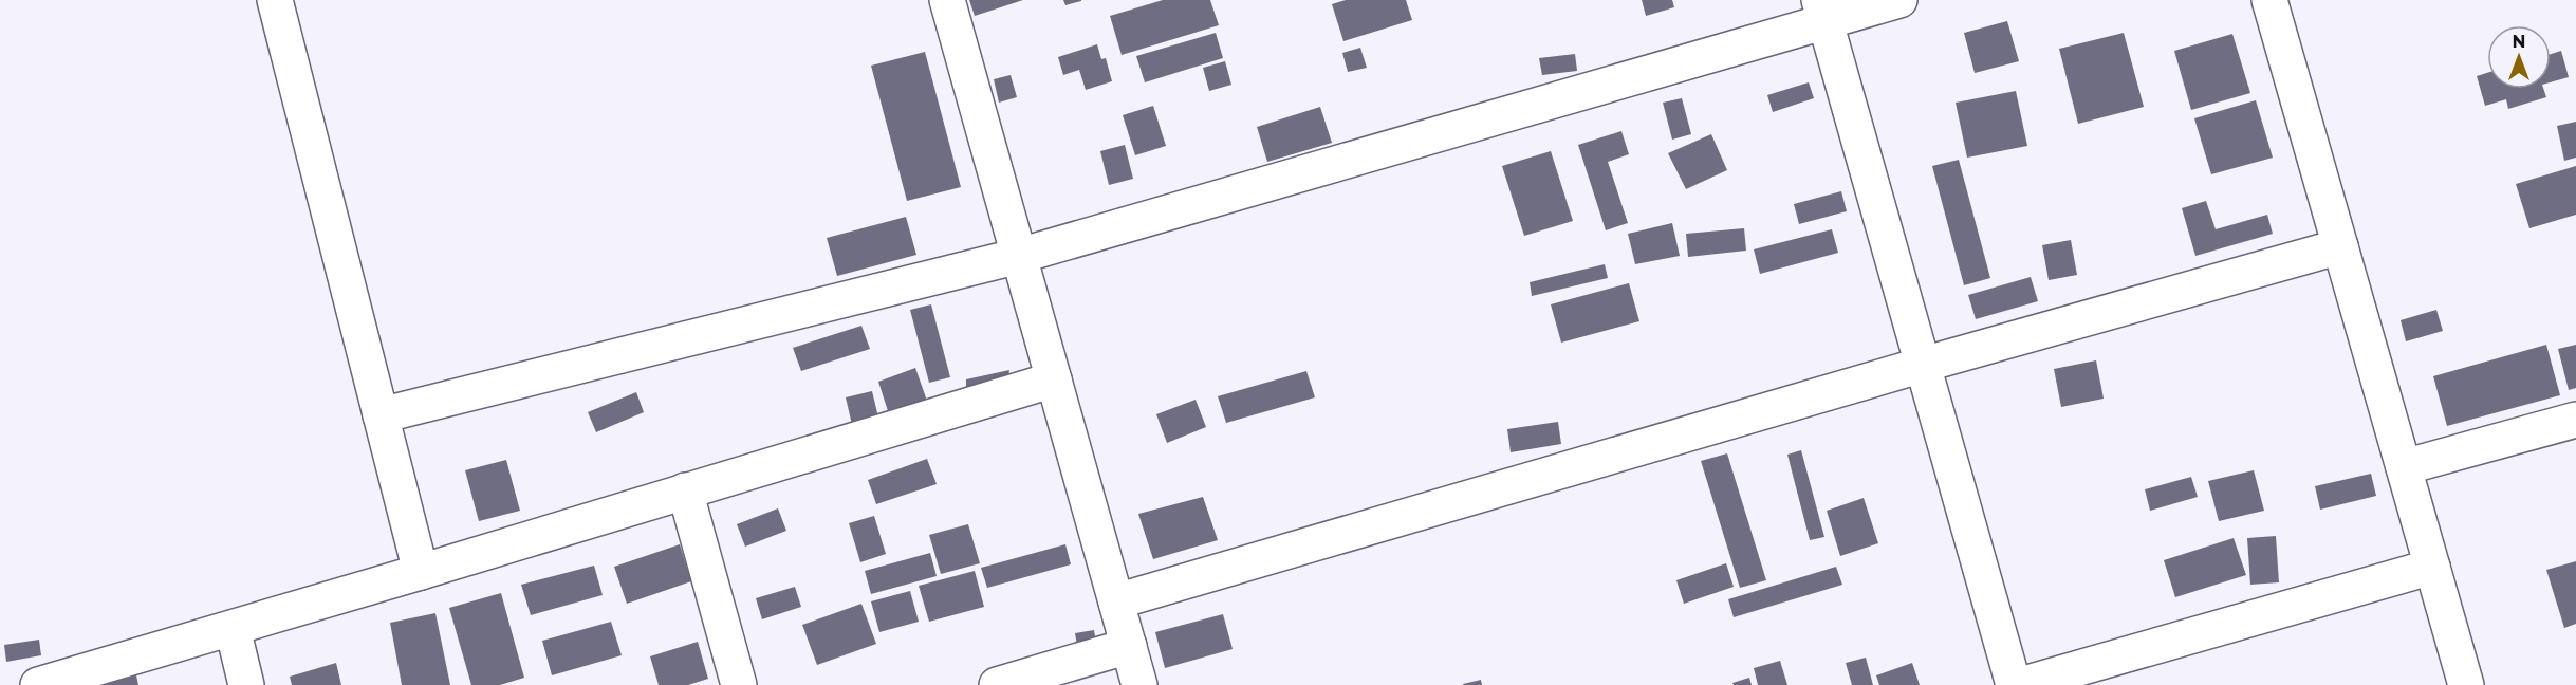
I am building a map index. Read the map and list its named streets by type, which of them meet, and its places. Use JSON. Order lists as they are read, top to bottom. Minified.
{"north":"top"}
